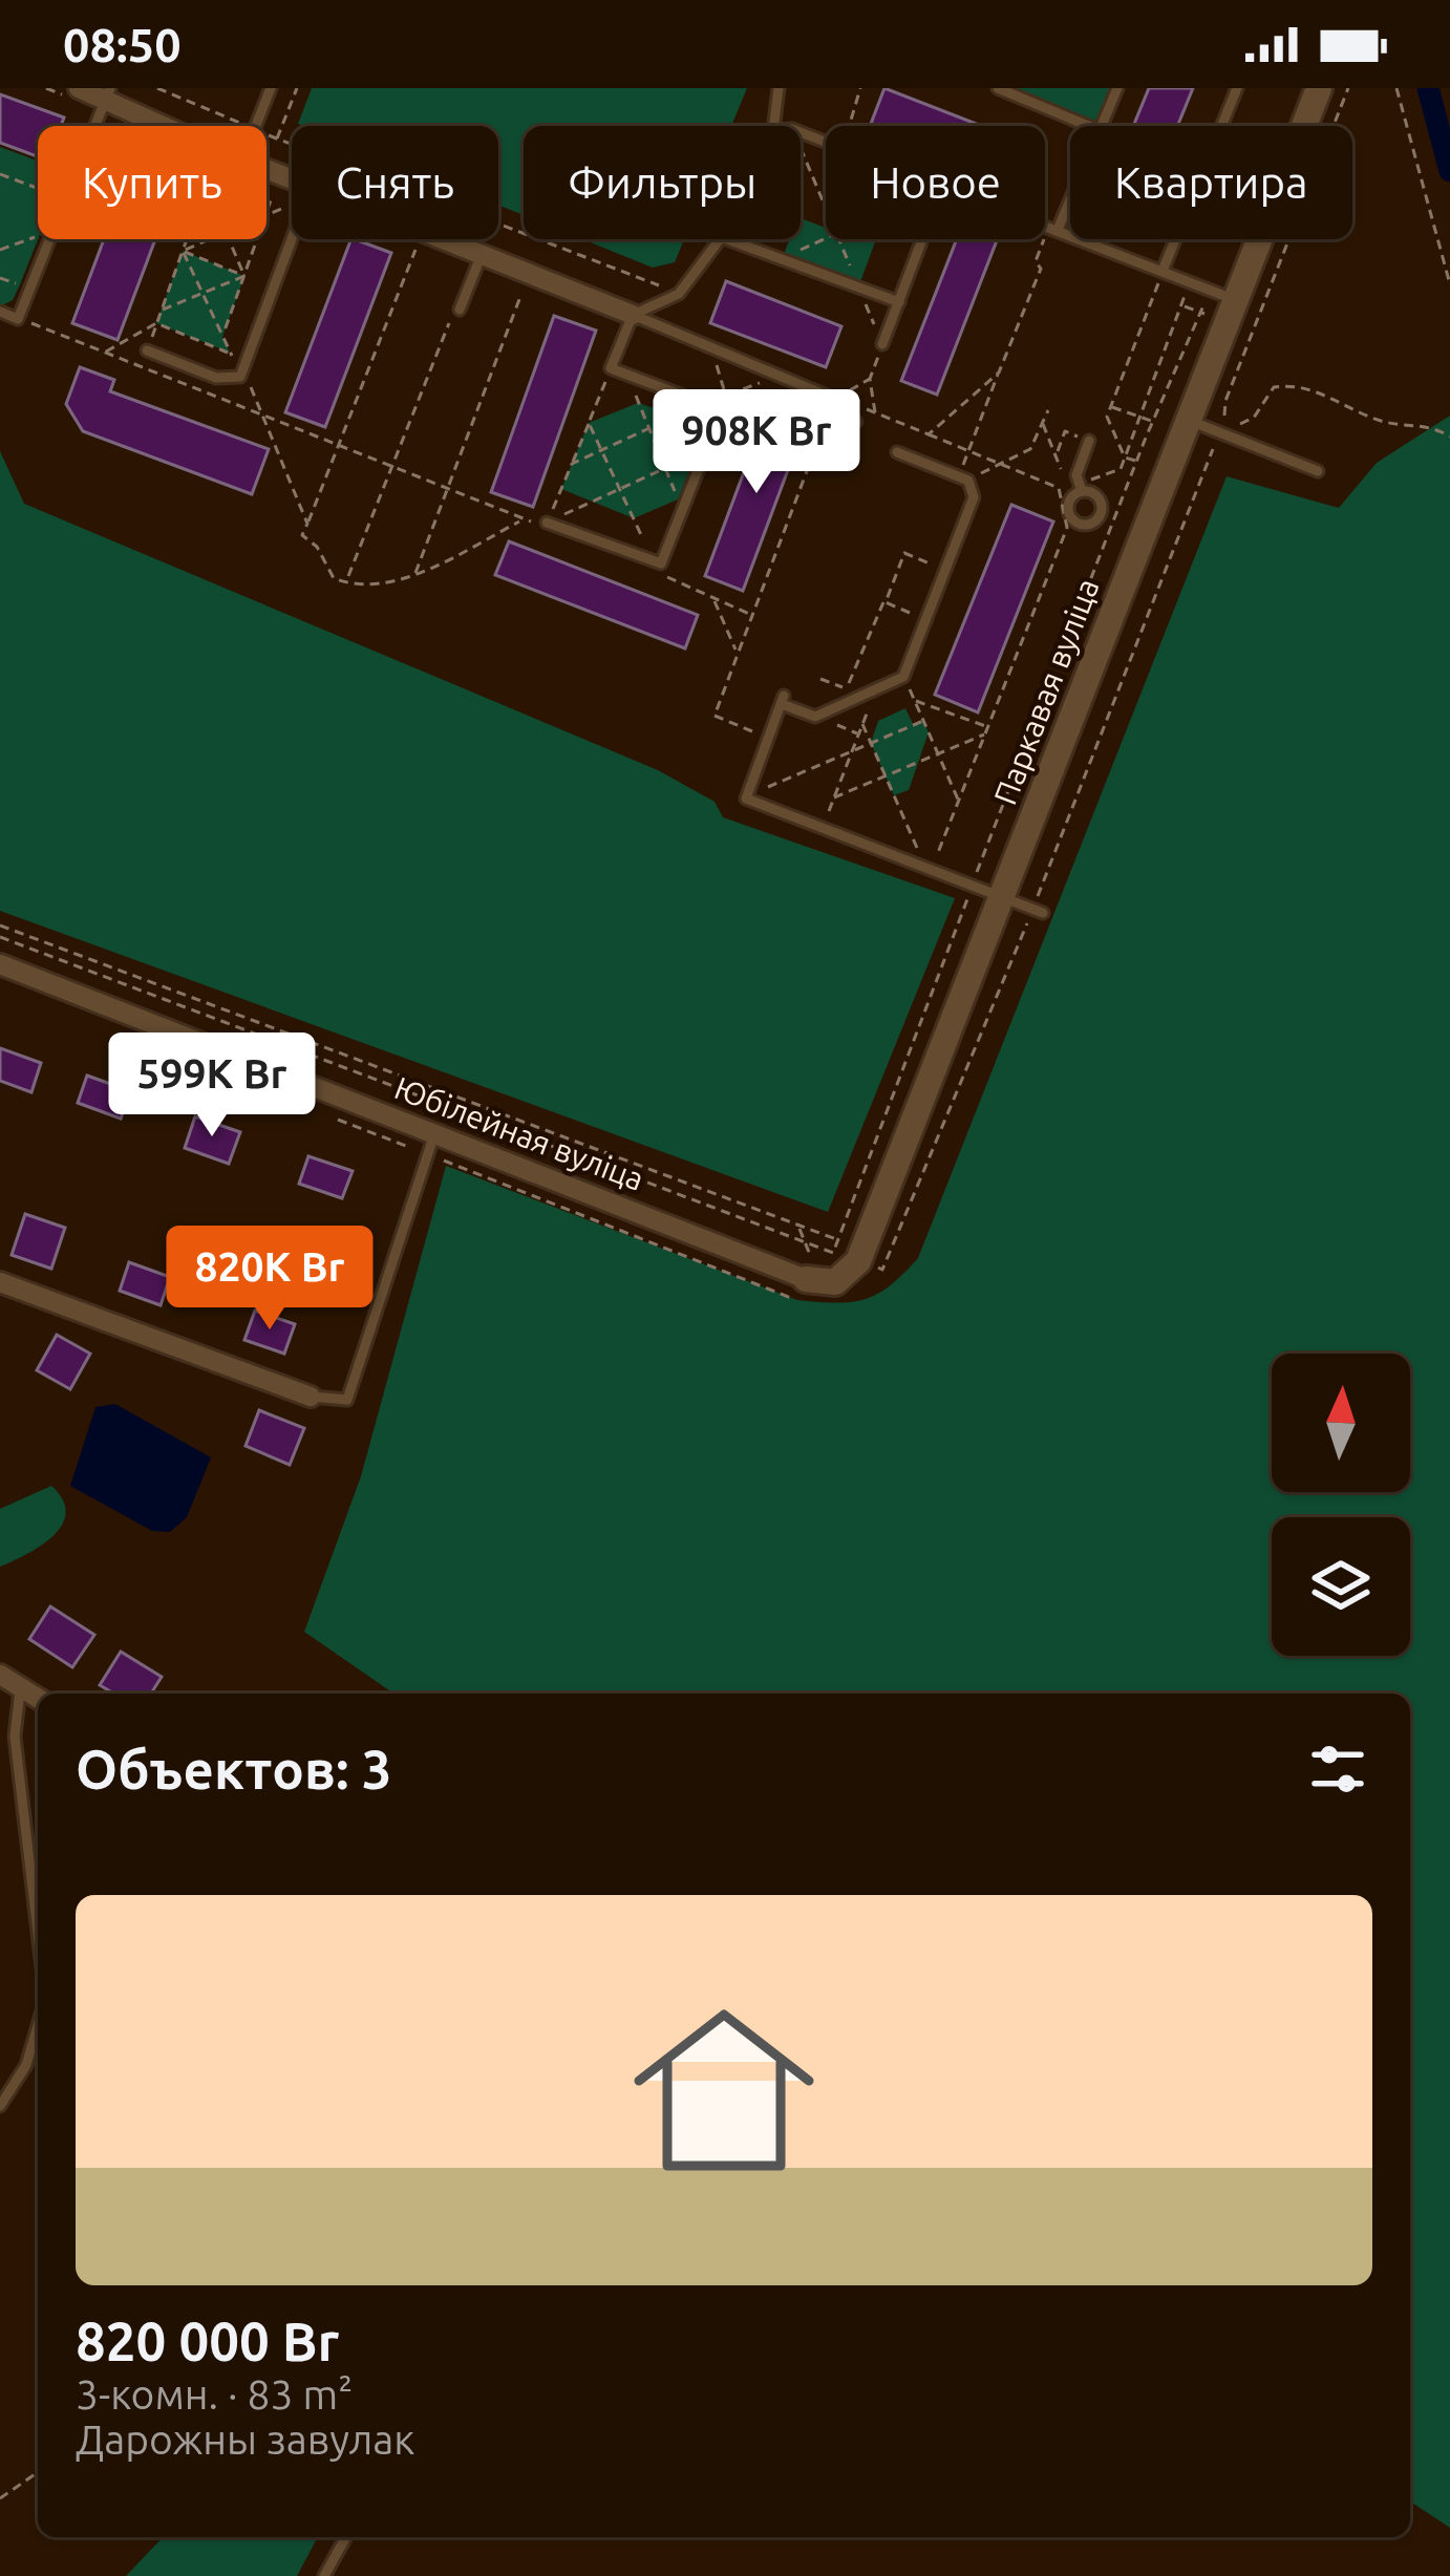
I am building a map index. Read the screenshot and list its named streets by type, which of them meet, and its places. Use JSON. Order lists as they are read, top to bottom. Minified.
{"streets":{"street":["Паркавая вуліца","Юбілейная вуліца"]},"crossings":[["Паркавая вуліца","Юбілейная вуліца"]],"north":"top","page":{"status":"08:50","chip":["Купить","Снять","Фильтры","Новое","Квартира"],"price":["908K Br","599K Br","820K Br"],"heading":"Объектов: 3","list":[{"name":"820 000 Br","note":"3-комн. · 83 m² · Дарожны завулак"}]}}
